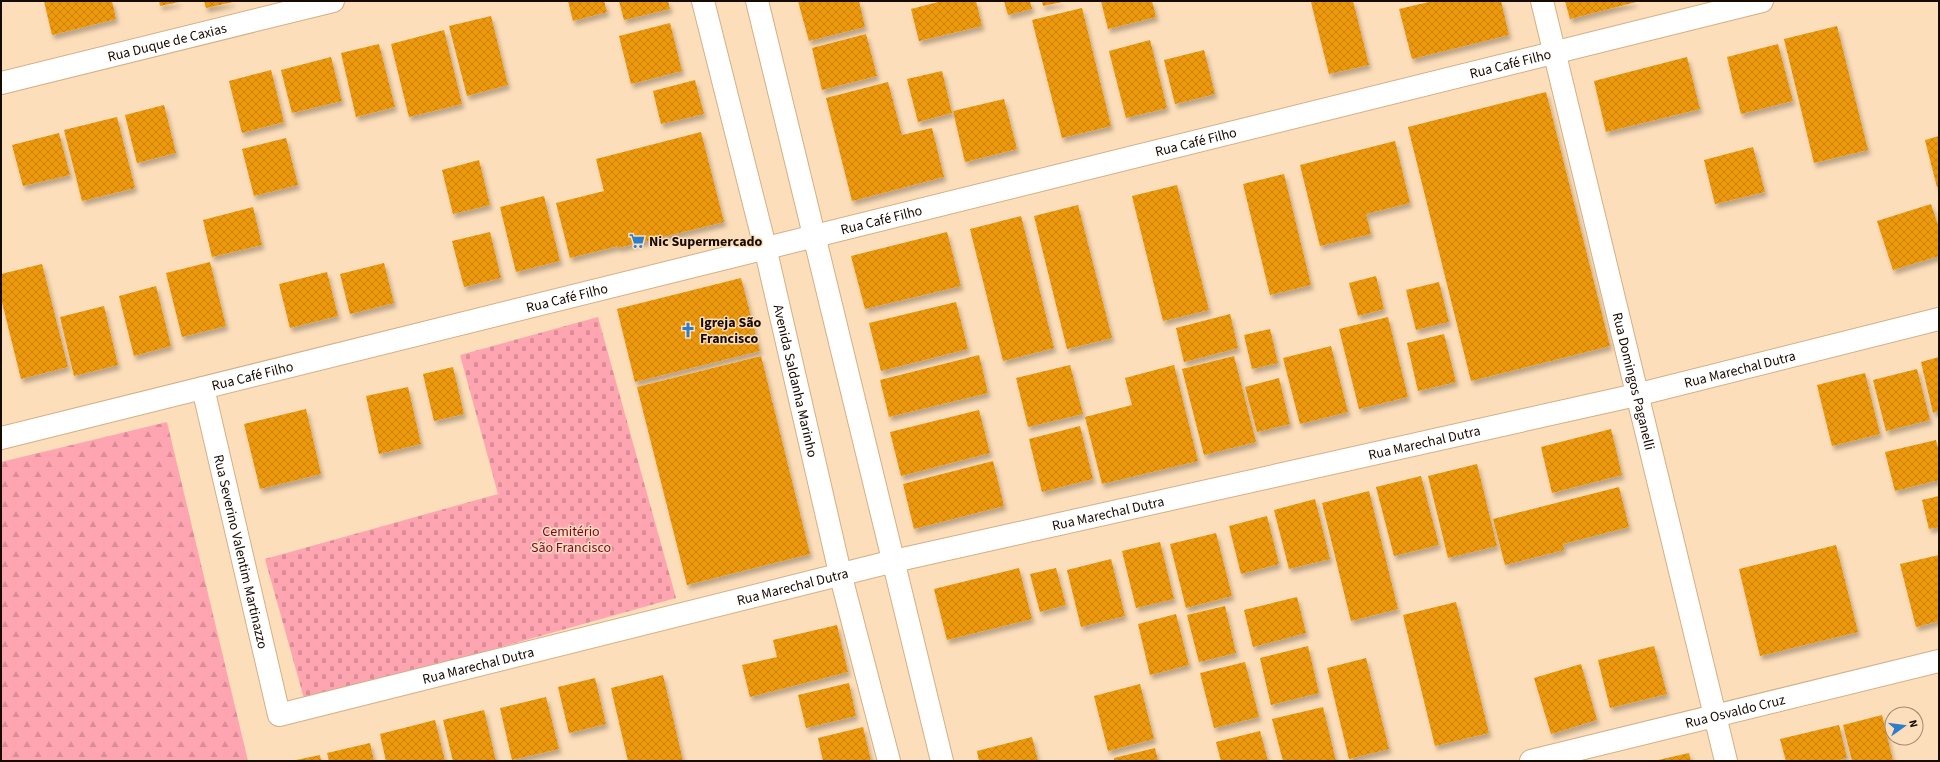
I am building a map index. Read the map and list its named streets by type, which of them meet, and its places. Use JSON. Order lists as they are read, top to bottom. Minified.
{"streets":{"street":["Rua Duque de Caxias","Rua Café Filho","Rua Marechal Dutra","Avenida Saldanha Marinho","Rua Domingos Paganelli","Rua Severino Valentim Martinazzo","Rua Osvaldo Cruz"]},"crossings":[["Rua Café Filho","Avenida Saldanha Marinho"],["Rua Café Filho","Rua Domingos Paganelli"],["Rua Café Filho","Rua Severino Valentim Martinazzo"],["Rua Marechal Dutra","Avenida Saldanha Marinho"],["Rua Marechal Dutra","Rua Domingos Paganelli"],["Rua Marechal Dutra","Rua Severino Valentim Martinazzo"],["Rua Domingos Paganelli","Rua Osvaldo Cruz"]],"parks":["Cemitério São Francisco"],"places":{"supermarket":["Nic Supermercado"],"church":["Igreja São Francisco"]},"north":"right"}
